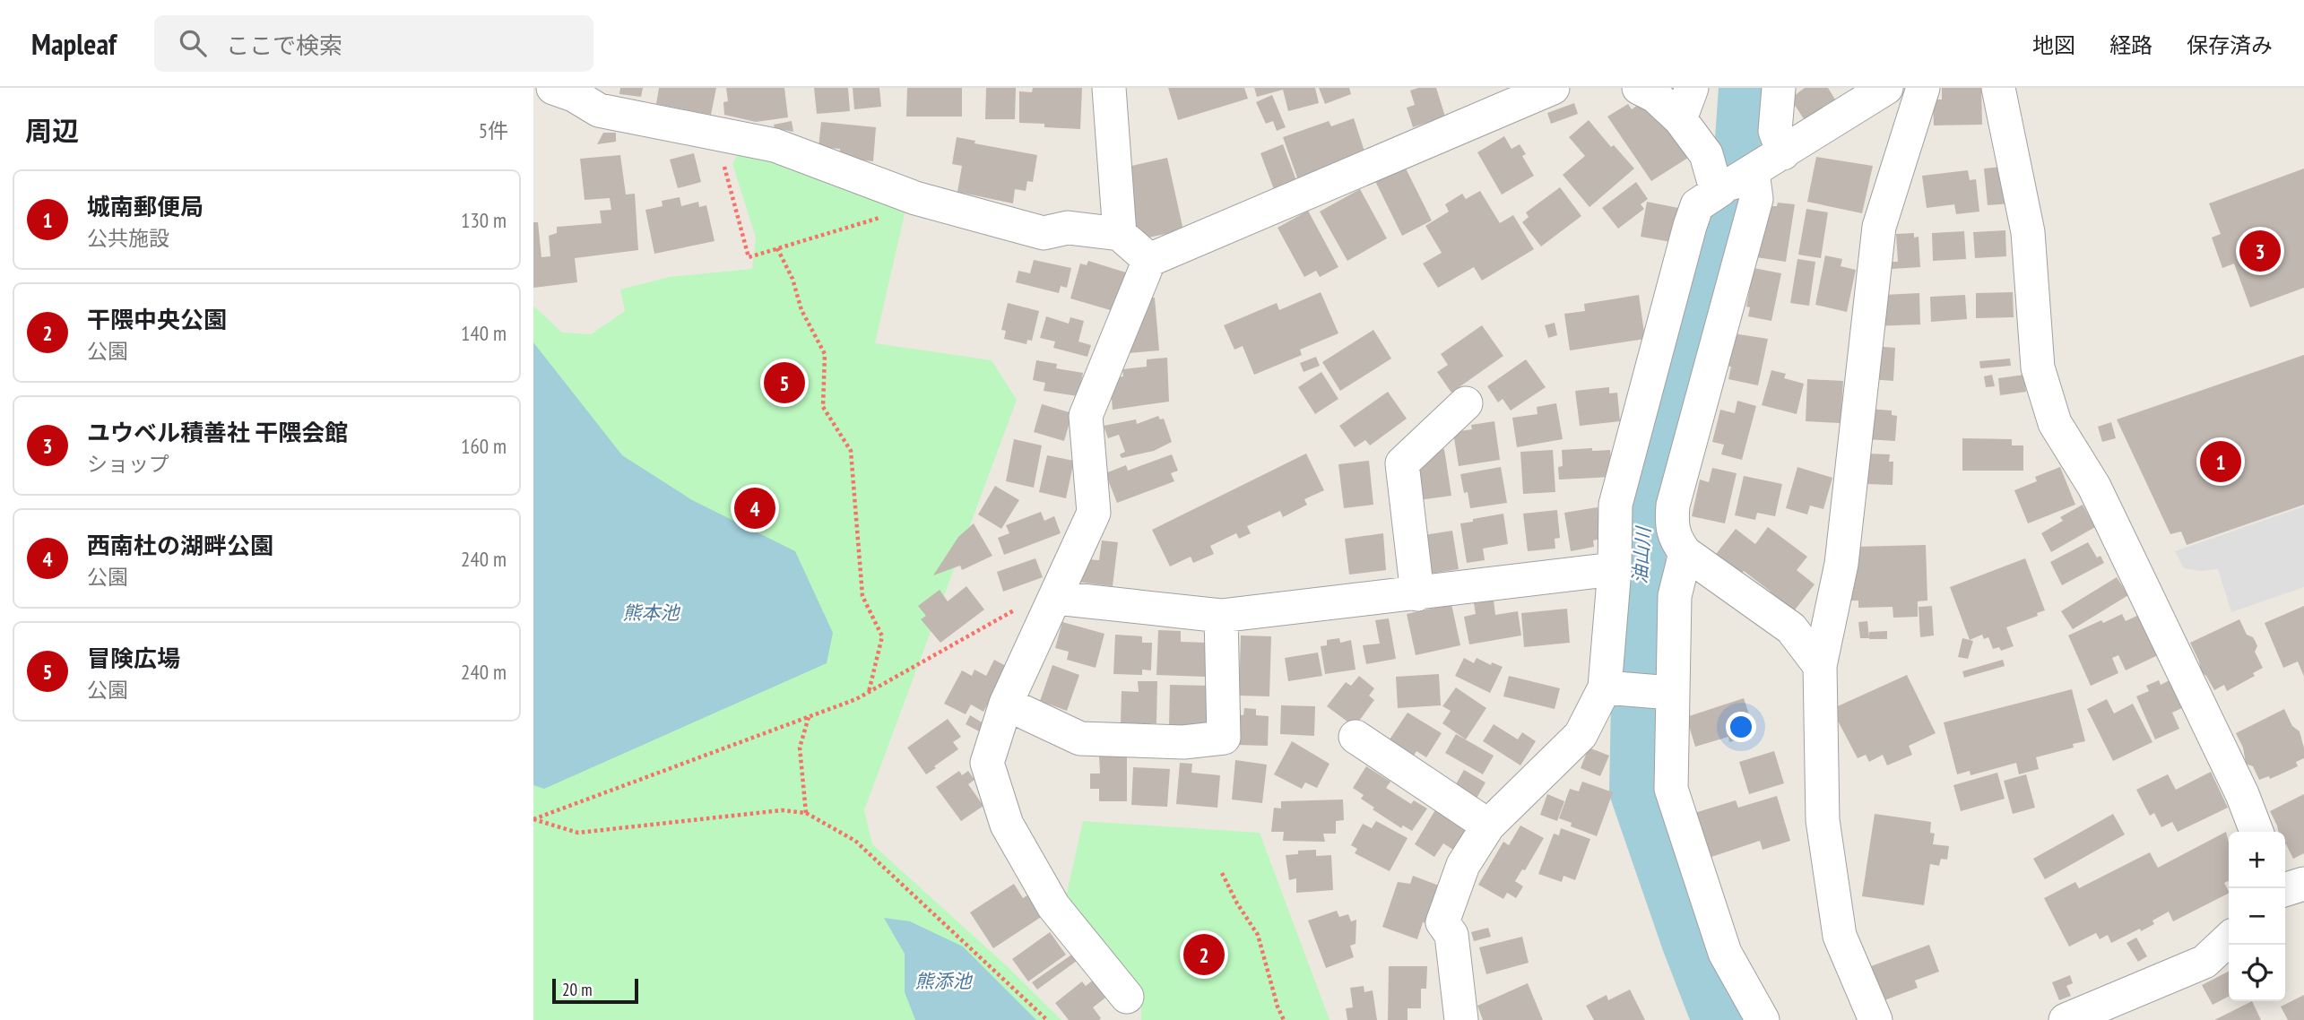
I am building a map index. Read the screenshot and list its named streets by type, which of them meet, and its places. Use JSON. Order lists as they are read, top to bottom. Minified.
{"water":["油山川","熊本池","熊添池"],"scale_bar":"20 m","page":{"header":"Mapleaf","search":"ここで検索","nav":["地図","経路","保存済み"],"heading":["周辺","5件"],"list":[{"mark":"1","name":"城南郵便局","note":"公共施設","value":"130 m"},{"mark":"2","name":"干隈中央公園","note":"公園","value":"140 m"},{"mark":"3","name":"ユウベル積善社 干隈会館","note":"ショップ","value":"160 m"},{"mark":"4","name":"西南杜の湖畔公園","note":"公園","value":"240 m"},{"mark":"5","name":"冒険広場","note":"公園","value":"240 m"}],"pins":["3","5","1","4","2"],"map_buttons":["+","−"],"scale":"20 m"}}
